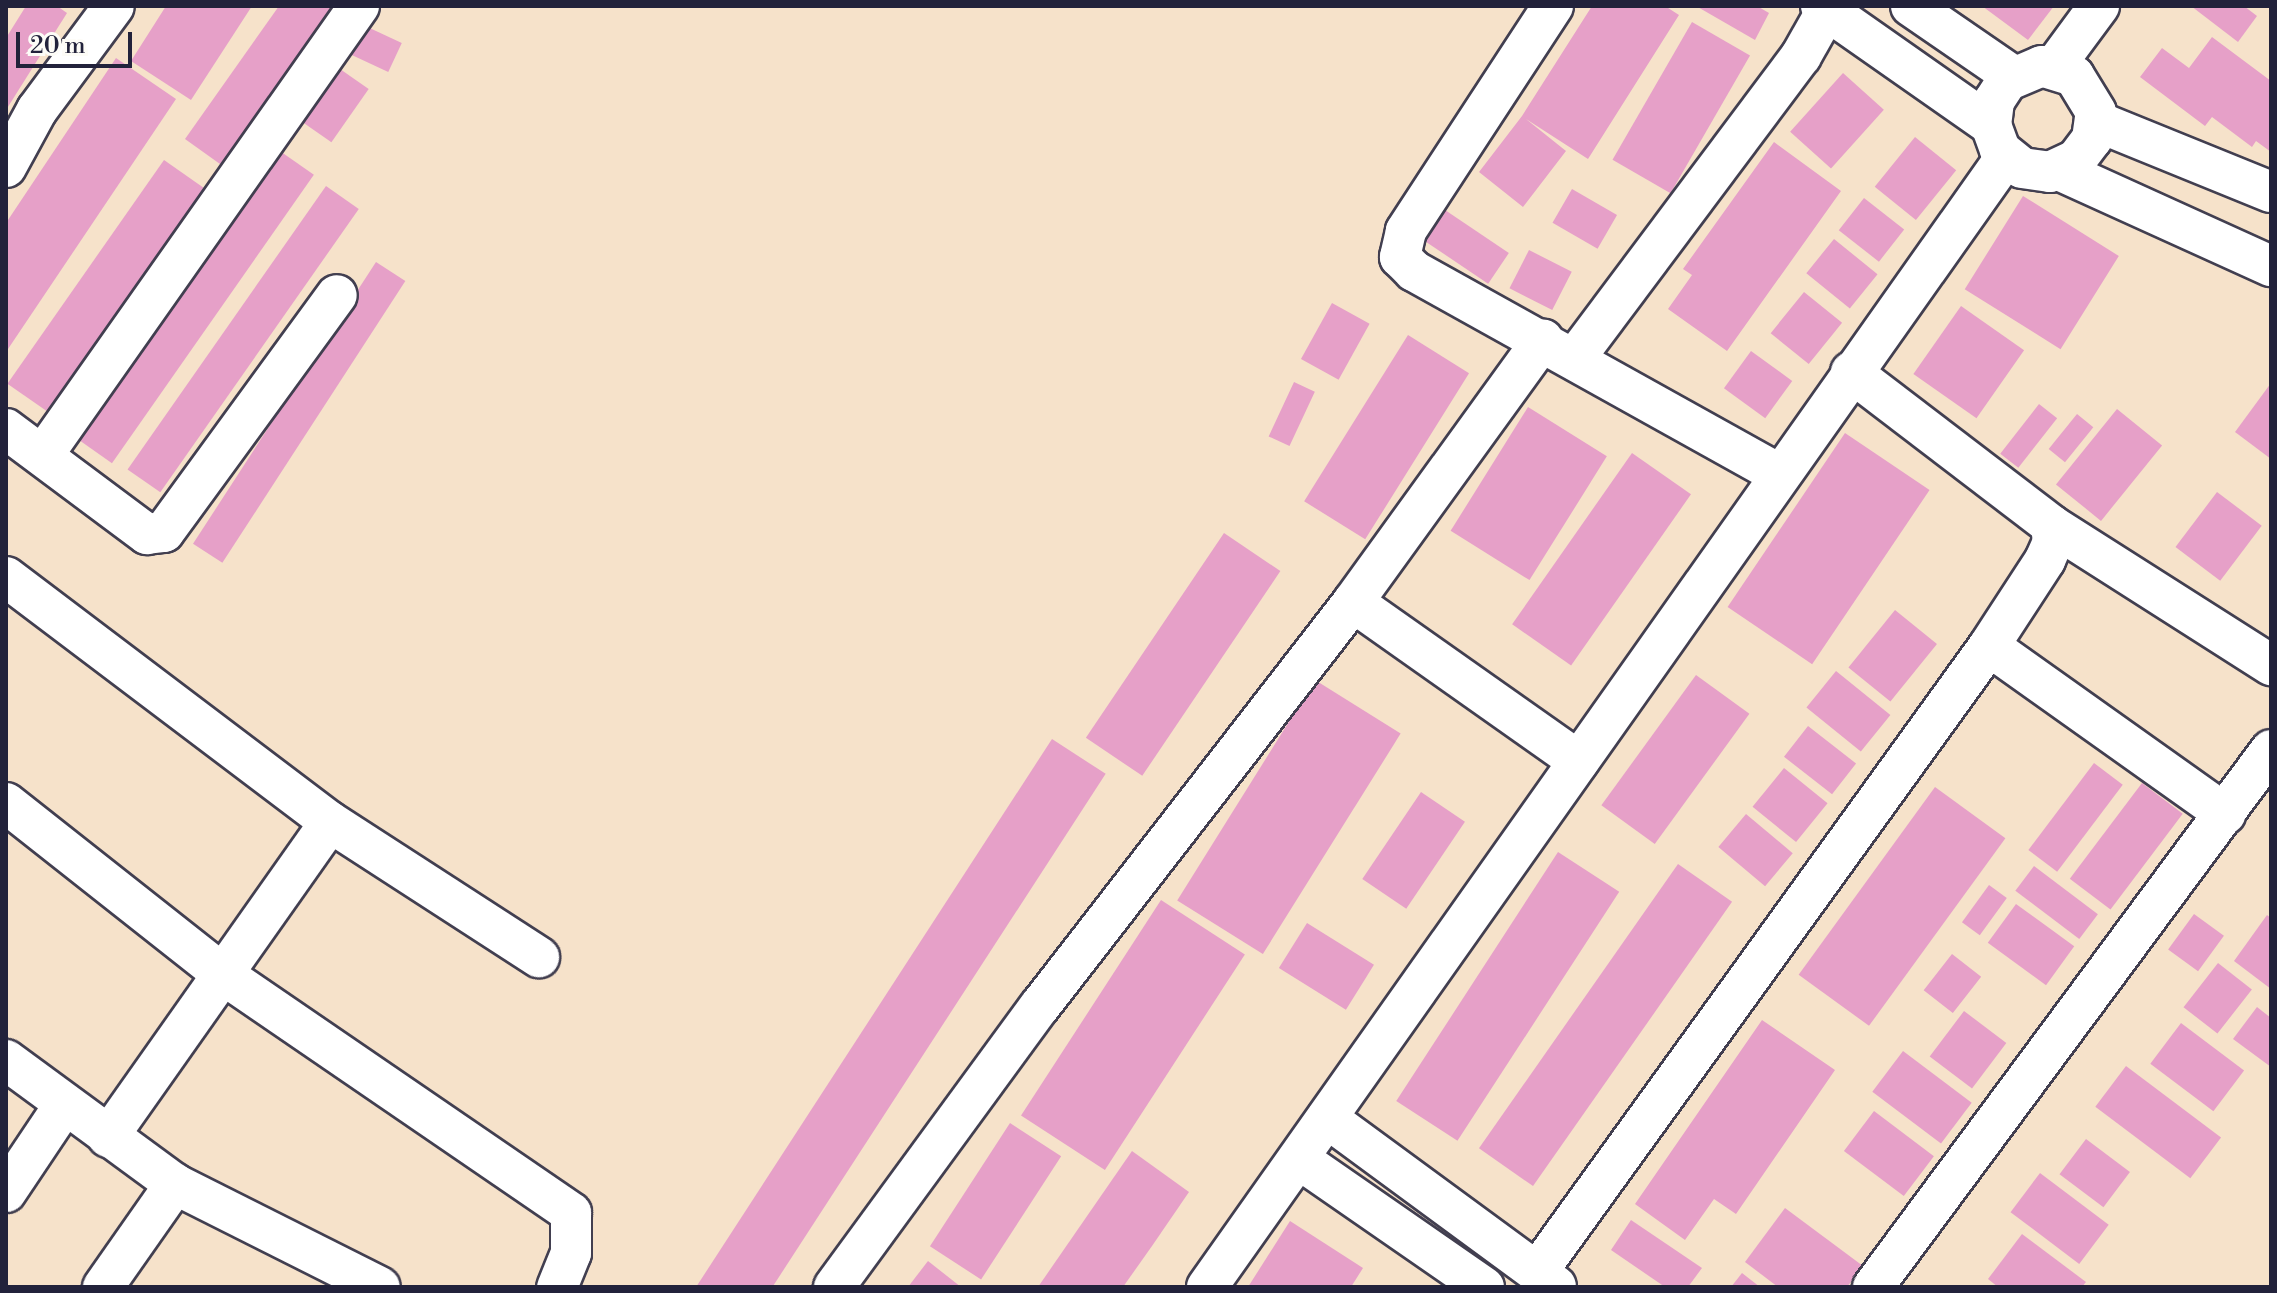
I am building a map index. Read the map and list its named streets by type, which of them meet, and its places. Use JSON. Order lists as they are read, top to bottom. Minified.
{"scale_bar":"20 m"}
